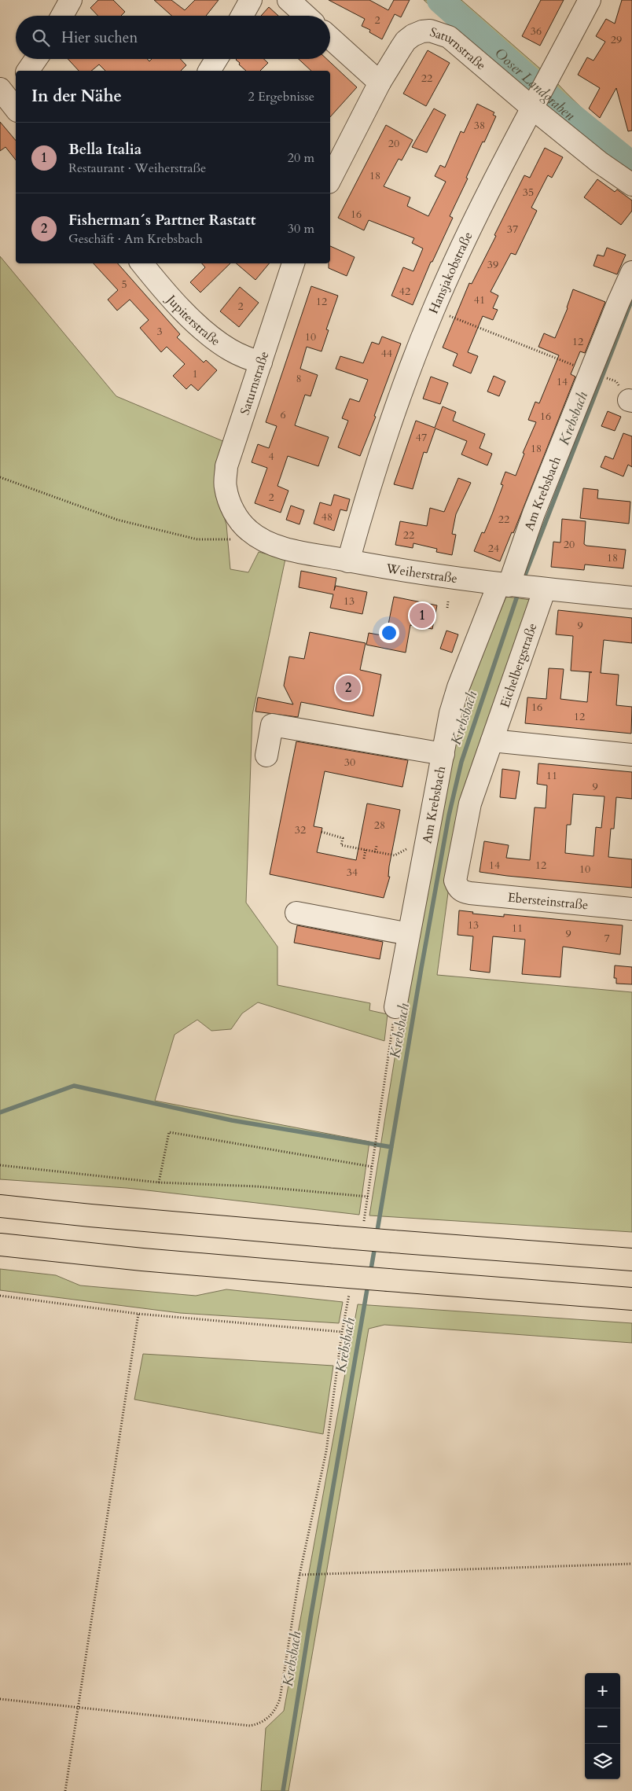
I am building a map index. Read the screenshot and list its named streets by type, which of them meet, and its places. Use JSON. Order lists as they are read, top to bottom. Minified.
{"streets":{"street":["Saturnstraße","Hansjakobstraße","Jupiterstraße","Am Krebsbach","Weiherstraße","Eichelbergstraße","Ebersteinstraße"]},"crossings":[["Saturnstraße","Hansjakobstraße"],["Saturnstraße","Jupiterstraße"],["Saturnstraße","Weiherstraße"],["Hansjakobstraße","Weiherstraße"],["Am Krebsbach","Weiherstraße"],["Am Krebsbach","Eichelbergstraße"],["Weiherstraße","Eichelbergstraße"],["Eichelbergstraße","Ebersteinstraße"]],"water":["Ooser Landgraben","Krebsbach"],"house_numbers":["2","36","29","22","38","20","18","35","16","37","39","5","42","41","12","2","3","10","12","44","1","8","14","6","16","47","18","4","2","48","22","22","20","24","18","13","9","16","12","30","11","9","28","32","14","12","10","34","13","11","9","7"],"page":{"search":"Hier suchen","heading":["In der Nähe","2 Ergebnisse"],"list":[{"mark":"1","name":"Bella Italia","note":"Restaurant · Weiherstraße","value":"20 m"},{"mark":"2","name":"Fisherman´s Partner Rastatt","note":"Geschäft · Am Krebsbach","value":"30 m"}],"pins":["1","2"],"map_buttons":["+","−"]}}
